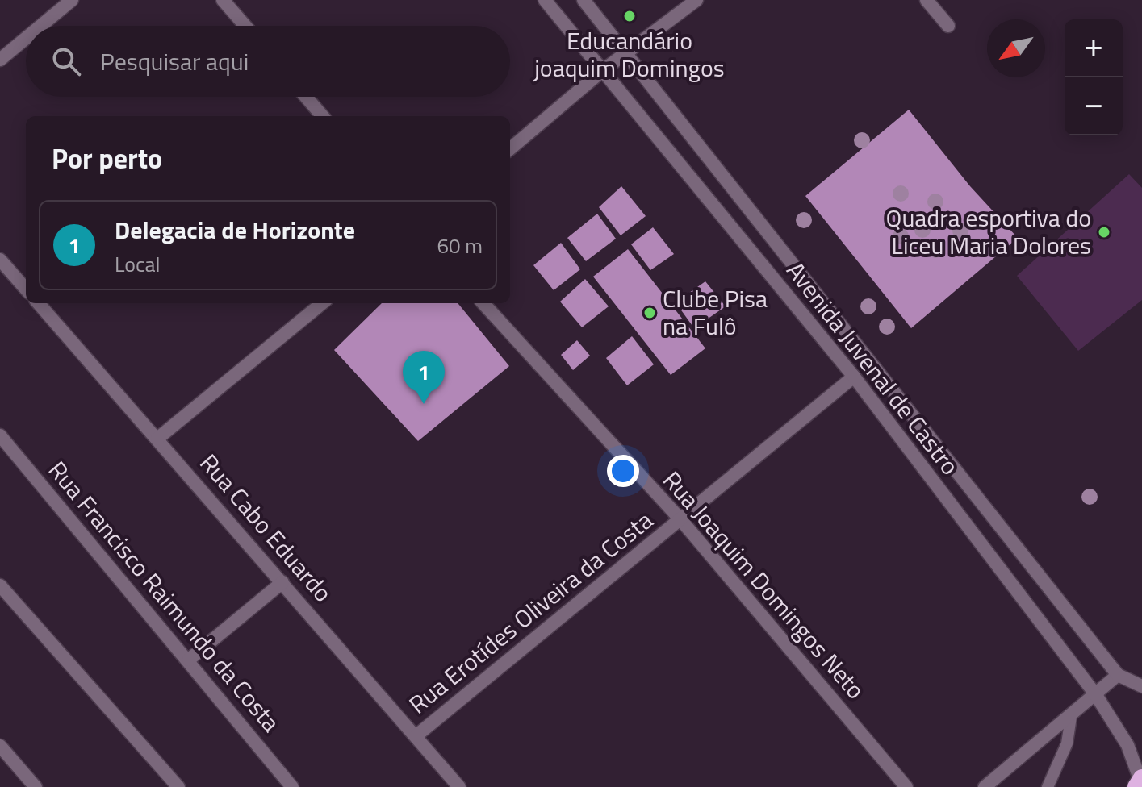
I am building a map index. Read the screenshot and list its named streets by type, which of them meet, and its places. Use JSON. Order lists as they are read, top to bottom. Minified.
{"streets":{"street":["Avenida Juvenal de Castro","Rua Cabo Eduardo","Rua Joaquim Domingos Neto","Rua Francisco Raimundo da Costa","Rua Erotídes Oliveira da Costa"]},"crossings":[["Avenida Juvenal de Castro","Rua Erotídes Oliveira da Costa"],["Rua Cabo Eduardo","Rua Erotídes Oliveira da Costa"],["Rua Joaquim Domingos Neto","Rua Erotídes Oliveira da Costa"]],"places":["Educandário joaquim Domingos","Quadra esportiva do Liceu Maria Dolores","Clube Pisa na Fulô"],"north":"bottom left","page":{"map_buttons":["+","−"],"search":"Pesquisar aqui","heading":"Por perto","list":[{"mark":"1","name":"Delegacia de Horizonte","note":"Local","value":"60 m"}],"pins":"1"}}
